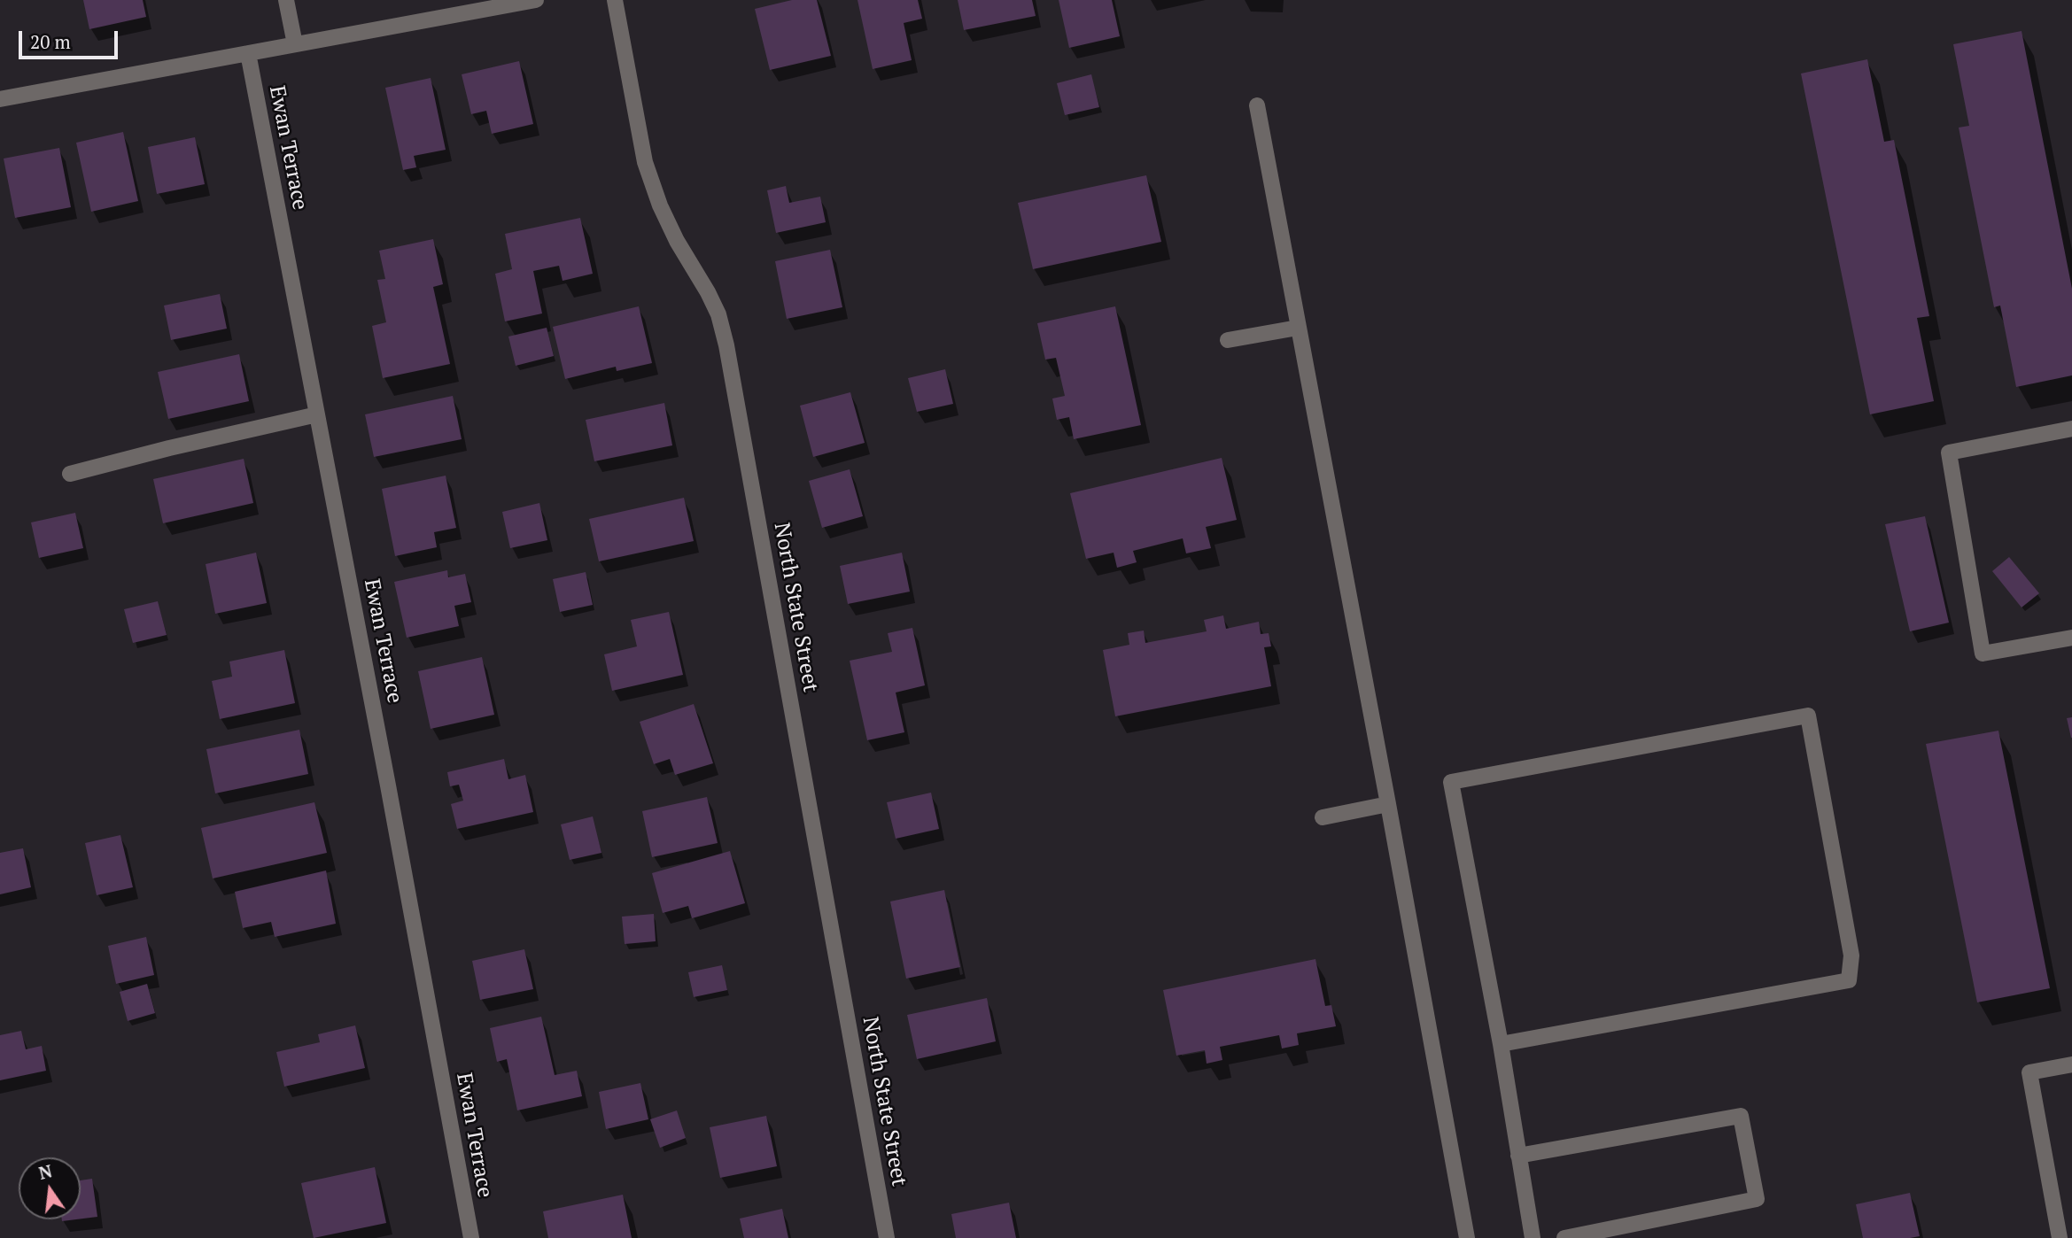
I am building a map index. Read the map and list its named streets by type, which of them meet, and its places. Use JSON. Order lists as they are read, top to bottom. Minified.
{"streets":{"street":["Ewan Terrace","North State Street"]},"scale_bar":"20 m","north":"top"}
